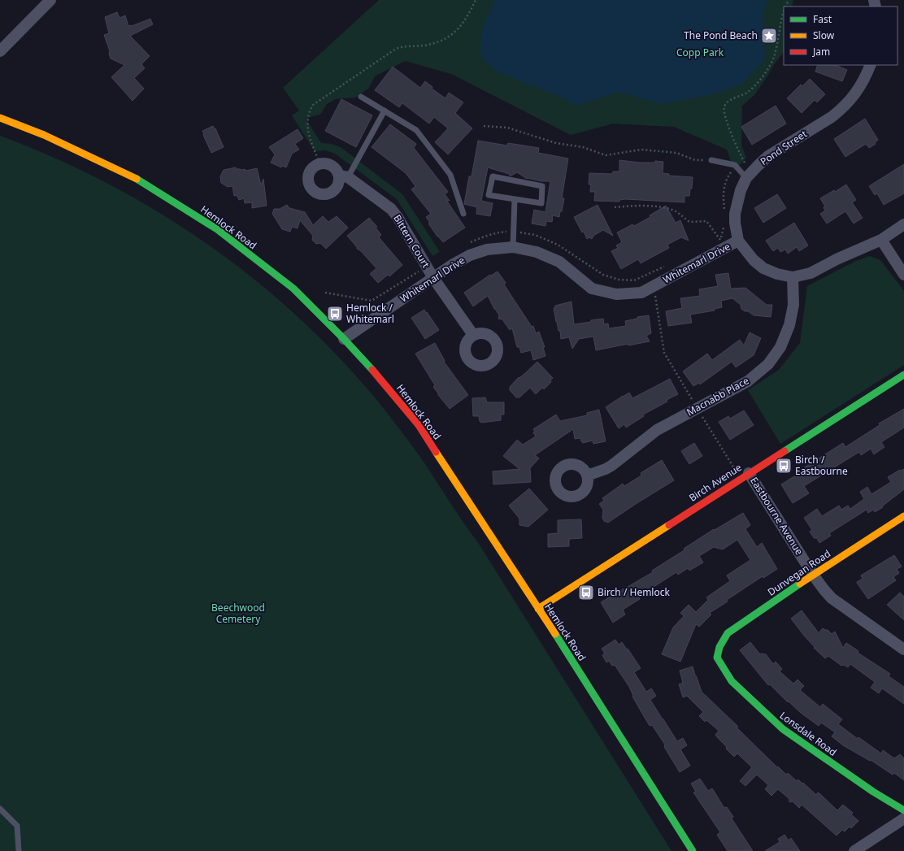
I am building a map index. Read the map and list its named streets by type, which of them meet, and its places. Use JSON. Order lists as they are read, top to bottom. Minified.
{"streets":{"main road":["Hemlock Road","Birch Avenue","Dunvegan Road","Lonsdale Road"],"street":["Pond Street","Bittern Court","Whitemarl Drive","Macnabb Place","Eastbourne Avenue"]},"crossings":[["Pond Street","Whitemarl Drive"],["Pond Street","Macnabb Place"],["Hemlock Road","Whitemarl Drive"],["Hemlock Road","Birch Avenue"],["Bittern Court","Whitemarl Drive"],["Birch Avenue","Eastbourne Avenue"],["Eastbourne Avenue","Dunvegan Road"],["Dunvegan Road","Lonsdale Road"]],"parks":["Copp Park","Beechwood Cemetery"],"places":{"place":["The Pond Beach"],"bus stop":["Hemlock / Whitemarl","Birch / Eastbourne","Birch / Hemlock"]},"legend":["Fast","Slow","Jam"]}
